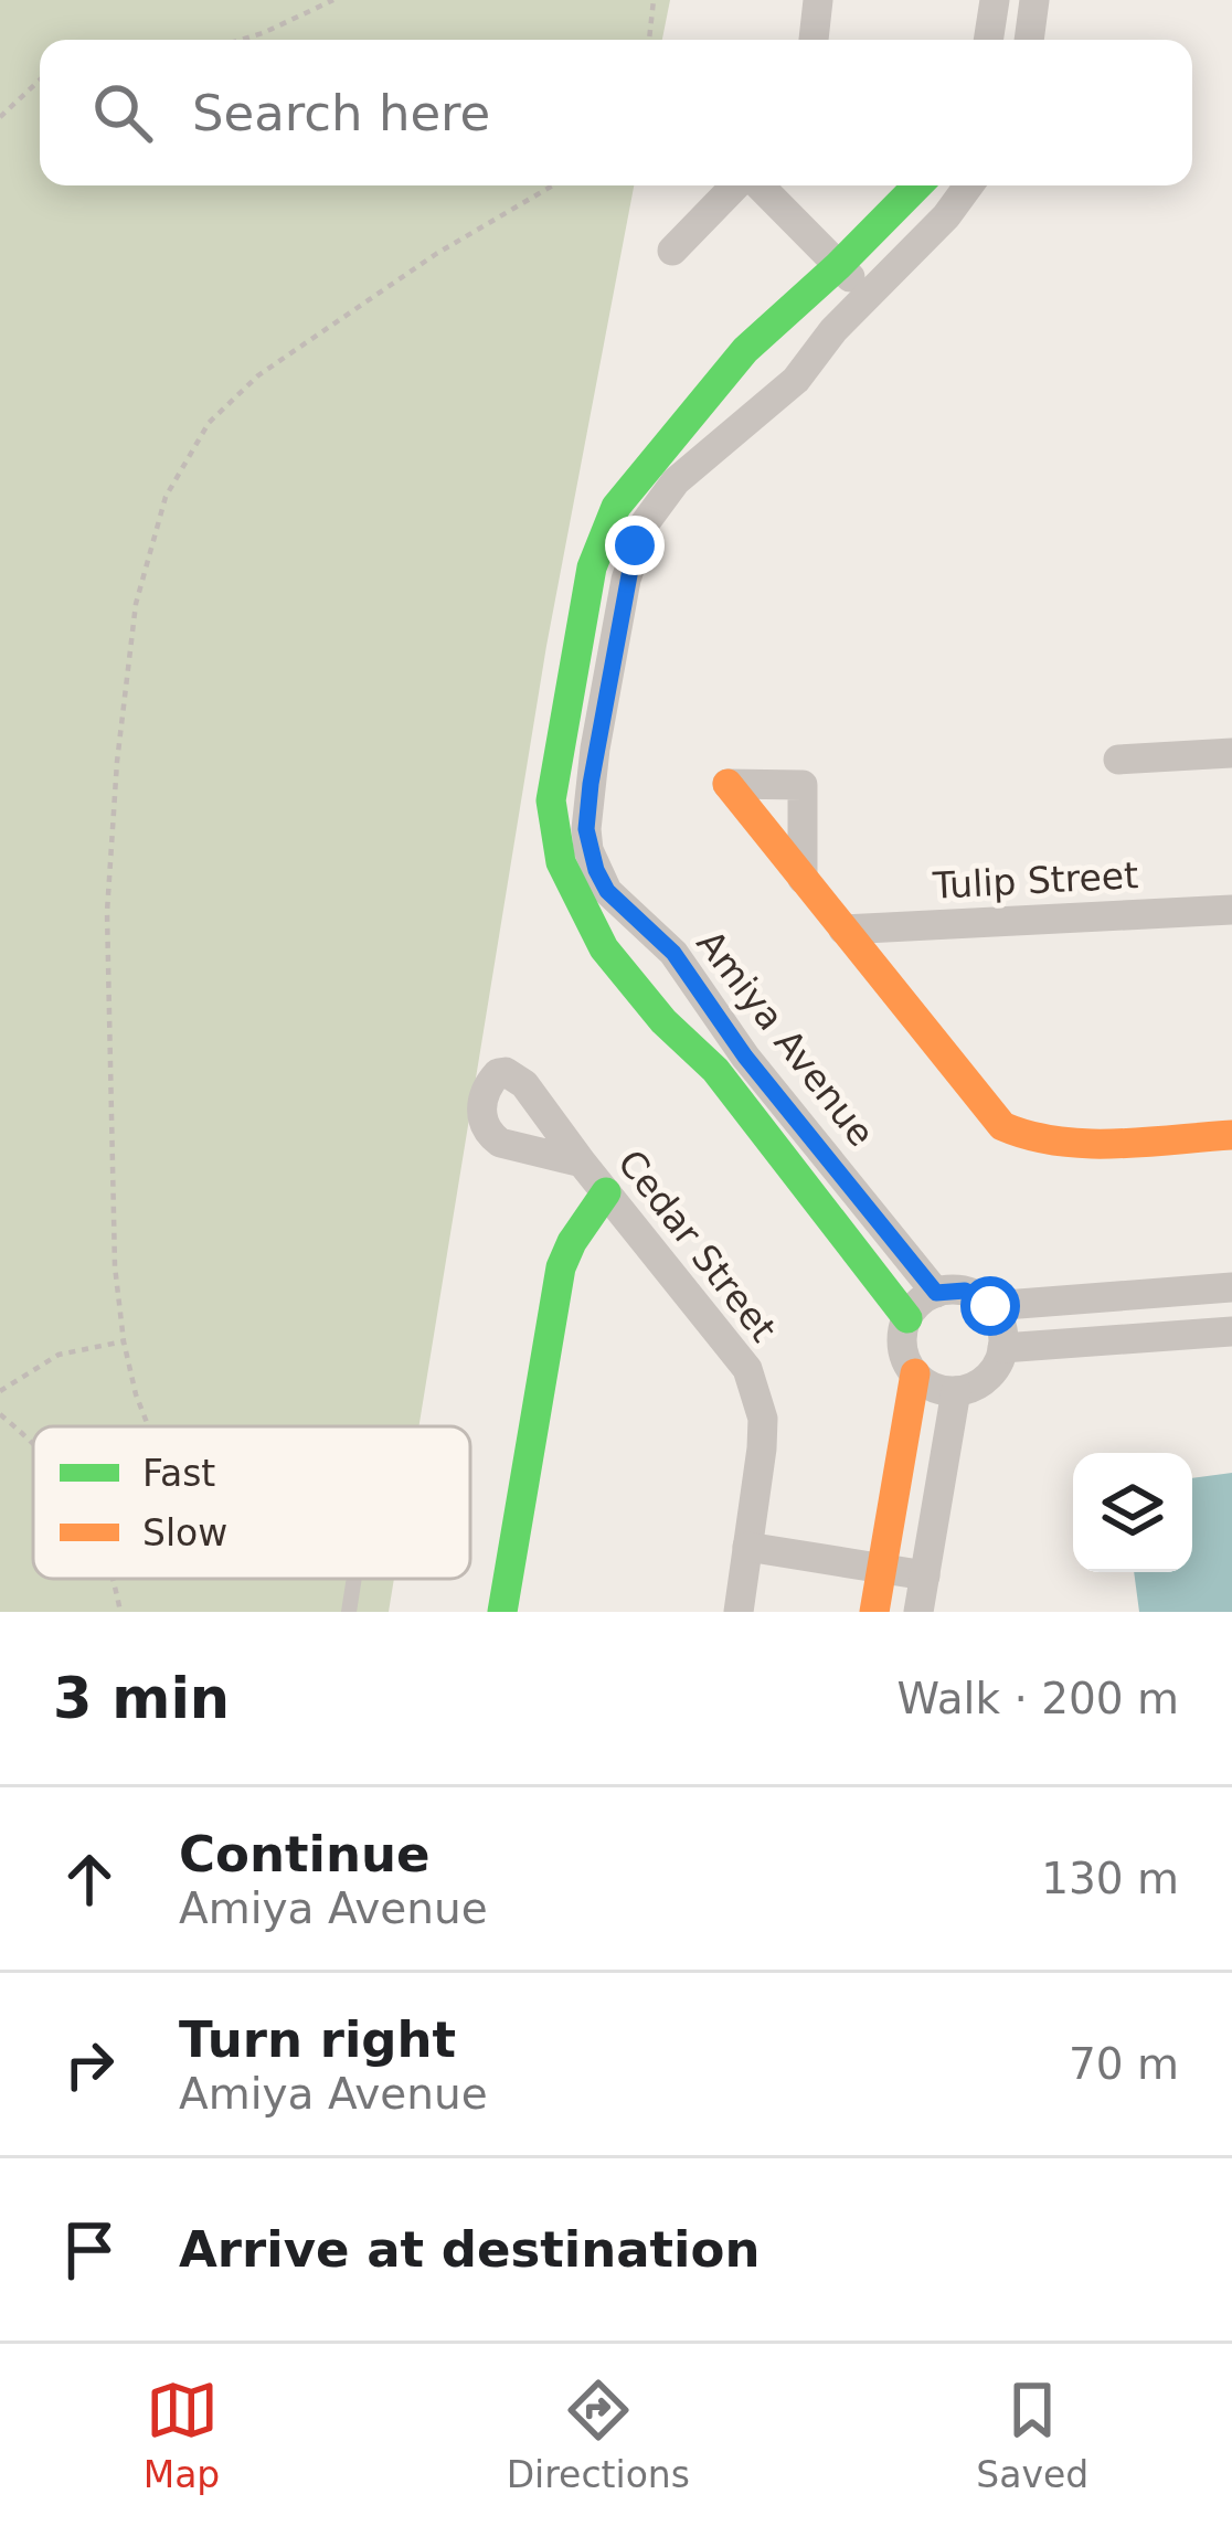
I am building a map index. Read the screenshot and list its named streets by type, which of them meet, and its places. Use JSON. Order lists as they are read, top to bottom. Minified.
{"streets":{"street":["Tulip Street","Amiya Avenue","Cedar Street"]},"legend":["Fast","Slow"],"page":{"search":"Search here","heading":["3 min","Walk · 200 m"],"list":[["Continue","Amiya Avenue","130 m"],["Turn right","Amiya Avenue","70 m"],"Arrive at destination"],"nav":["Map","Directions","Saved"]}}
